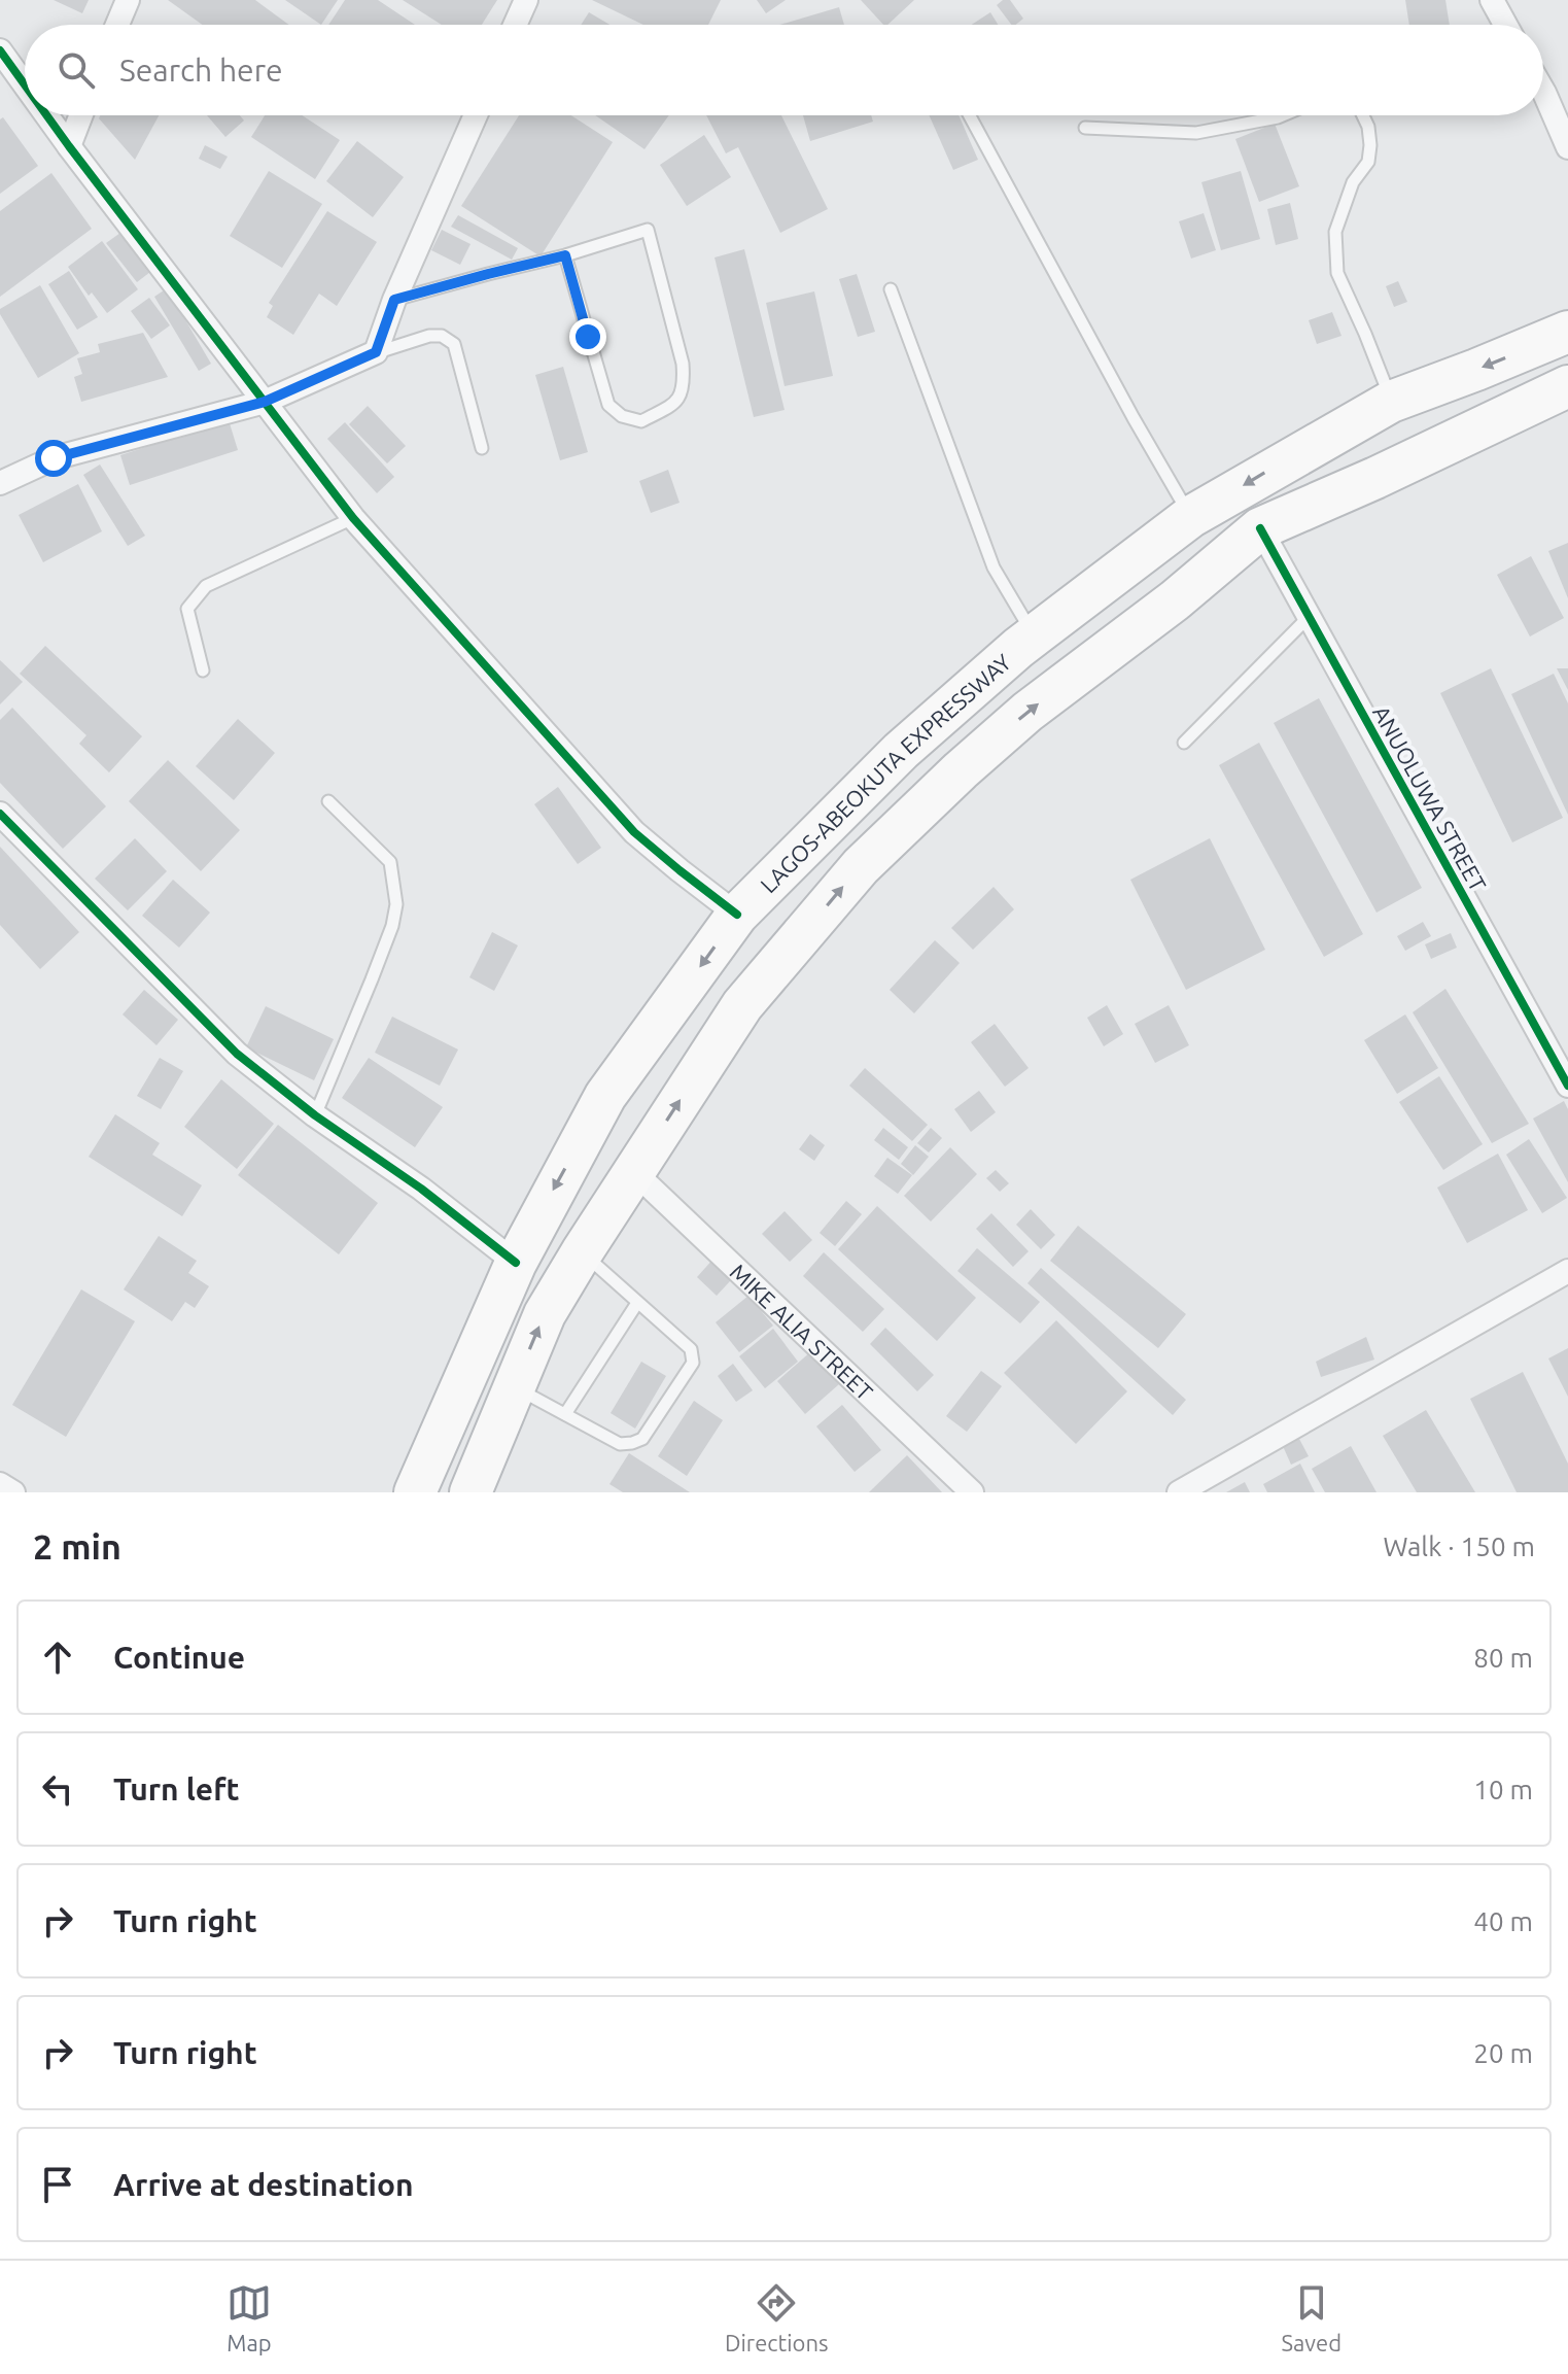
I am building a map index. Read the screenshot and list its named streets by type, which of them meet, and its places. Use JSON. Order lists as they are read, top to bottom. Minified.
{"streets":{"highway":["LAGOS-ABEOKUTA EXPRESSWAY"],"street":["ANUOLUWA STREET","MIKE ALIA STREET"]},"page":{"search":"Search here","heading":["2 min","Walk · 150 m"],"list":[["Continue","80 m"],["Turn left","10 m"],["Turn right","40 m"],["Turn right","20 m"],"Arrive at destination"],"nav":["Map","Directions","Saved"]}}
